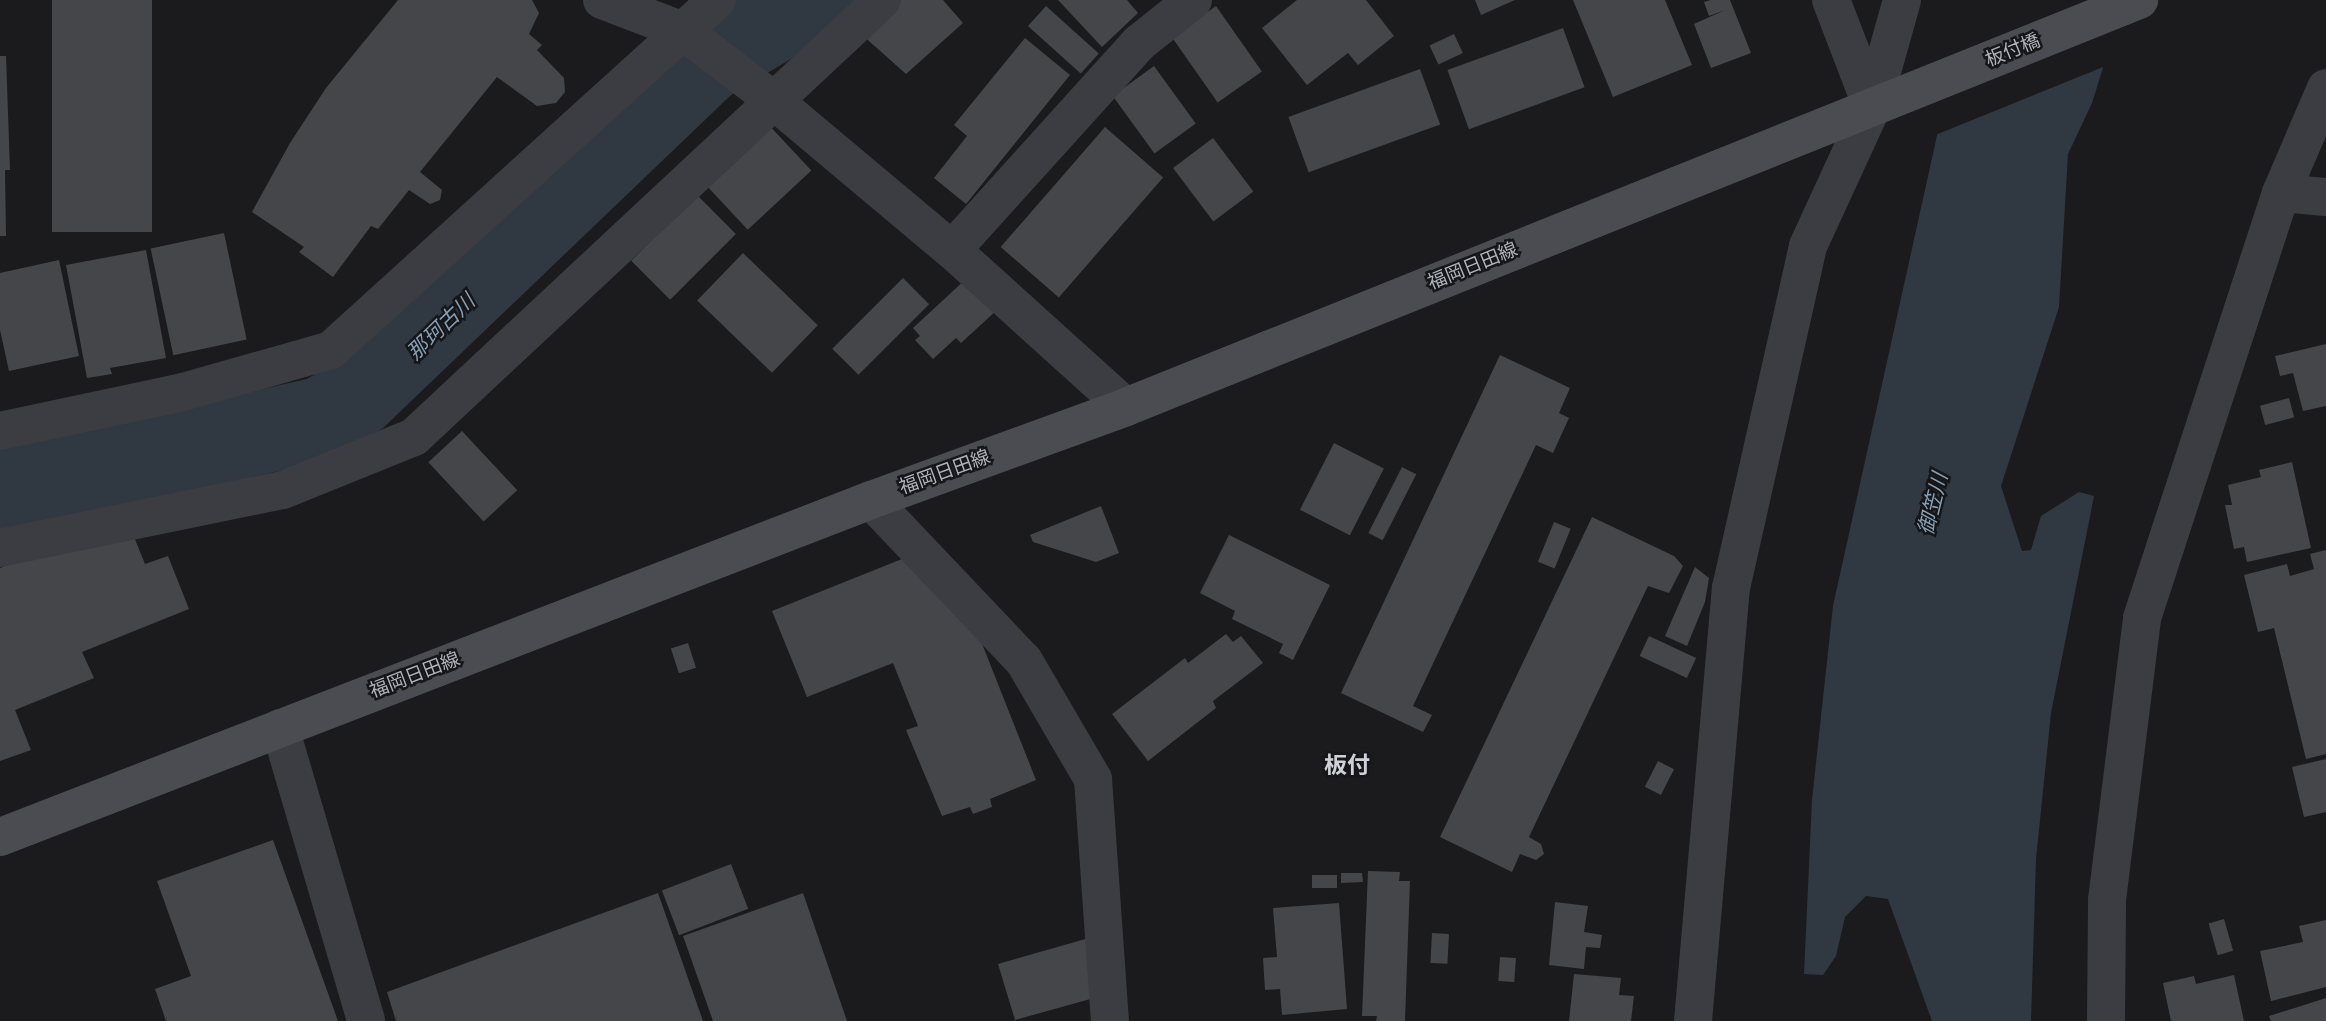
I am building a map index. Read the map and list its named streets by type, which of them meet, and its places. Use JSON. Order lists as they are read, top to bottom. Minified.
{"streets":{"main road":["板付橋","福岡日田線"]},"crossings":[["板付橋","福岡日田線"]],"districts":["板付"],"water":["那珂古川","御笠川"]}
